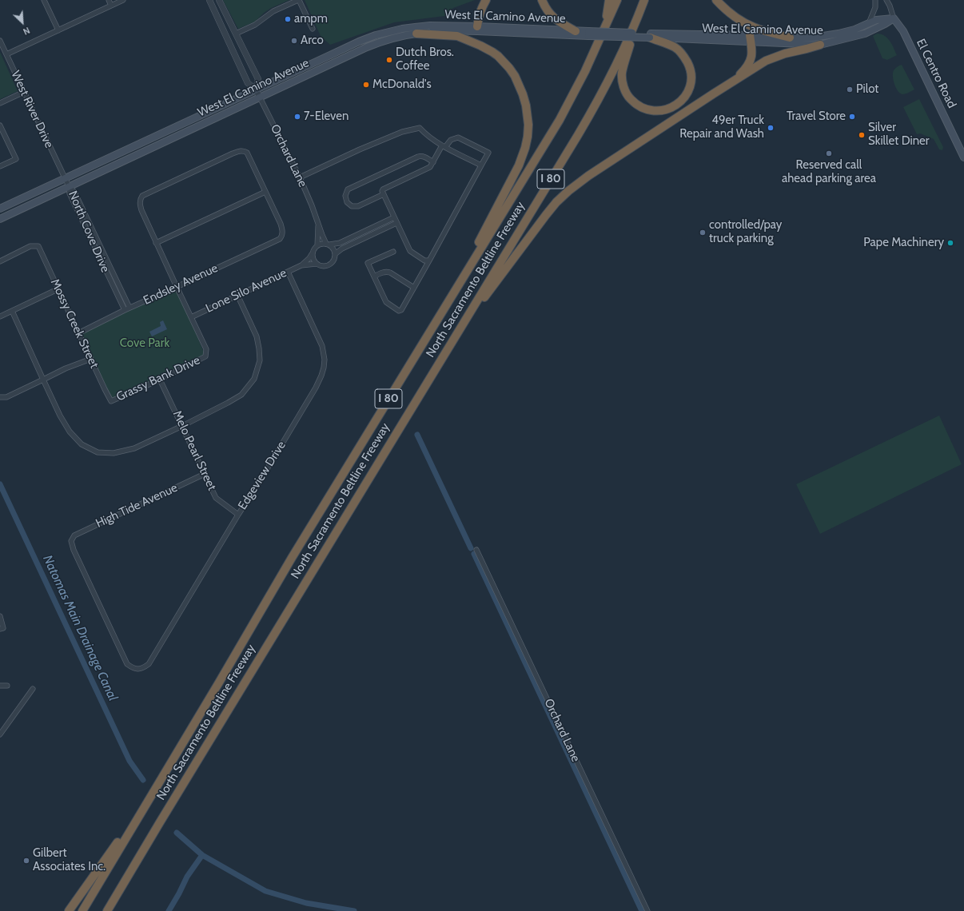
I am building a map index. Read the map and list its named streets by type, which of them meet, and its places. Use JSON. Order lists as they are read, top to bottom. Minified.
{"streets":{"highway":["I 80","North Sacramento Beltline Freeway"],"main road":["West El Camino Avenue","El Centro Road"],"street":["West River Drive","Orchard Lane","North Cove Drive","Endsley Avenue","Lone Silo Avenue","Mossy Creek Street","Grassy Bank Drive","Melo Pearl Street","Edgeview Drive","High Tide Avenue"]},"crossings":[["West El Camino Avenue","El Centro Road"],["West El Camino Avenue","West River Drive"],["West El Camino Avenue","Orchard Lane"],["West El Camino Avenue","North Cove Drive"],["West River Drive","North Cove Drive"],["Orchard Lane","Lone Silo Avenue"],["North Cove Drive","Endsley Avenue"],["Endsley Avenue","Mossy Creek Street"],["Lone Silo Avenue","Grassy Bank Drive"],["Lone Silo Avenue","Edgeview Drive"],["Mossy Creek Street","Grassy Bank Drive"],["Grassy Bank Drive","Melo Pearl Street"],["Melo Pearl Street","Edgeview Drive"],["Melo Pearl Street","High Tide Avenue"],["Edgeview Drive","High Tide Avenue"]],"water":["Natomas Main Drainage Canal"],"parks":["Cove Park"],"places":["ampm","Arco","Dutch Bros. Coffee","McDonald's","Pilot","7-Eleven","Travel Store","49er Truck Repair and Wash","Silver Skillet Diner","Reserved call ahead parking area","controlled/pay truck parking","Pape Machinery","Gilbert Associates Inc."],"north":"bottom right"}
